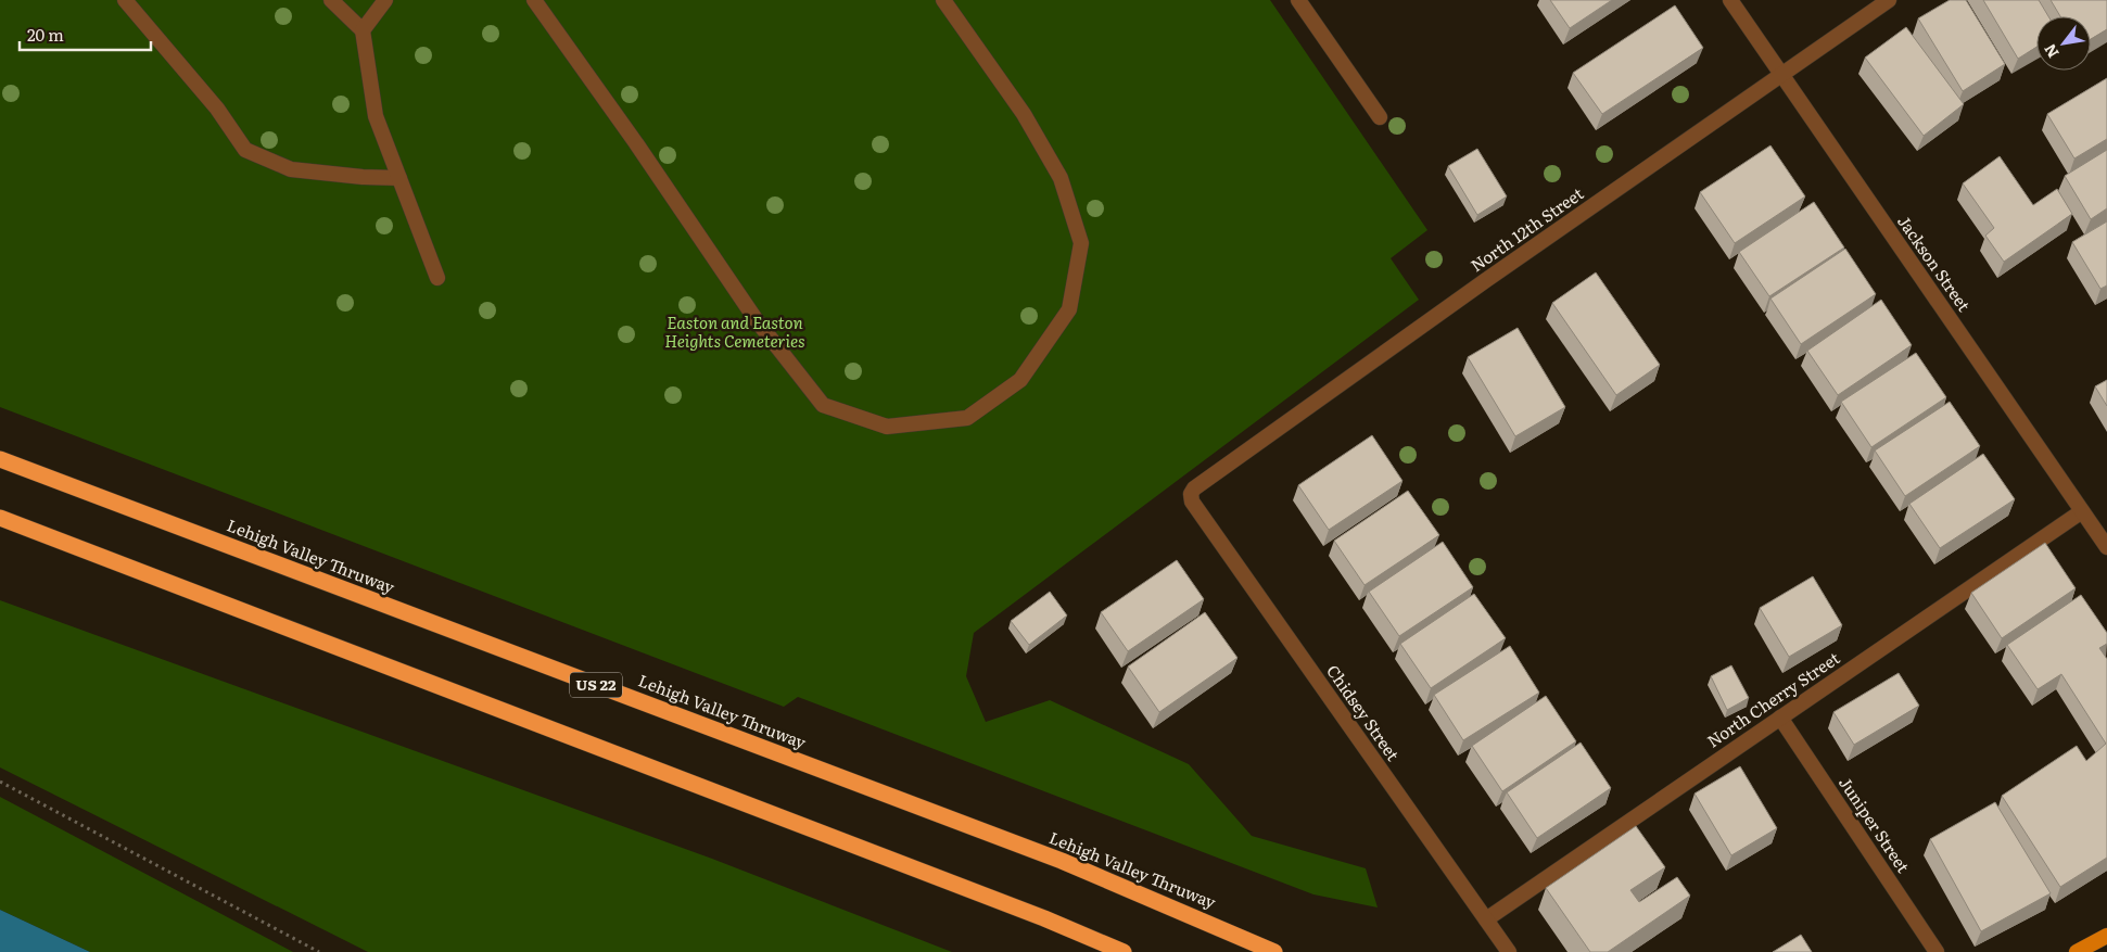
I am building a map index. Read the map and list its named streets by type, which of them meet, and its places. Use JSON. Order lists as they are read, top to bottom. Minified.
{"streets":{"highway":["Lehigh Valley Thruway","US 22"],"street":["North 12th Street","Jackson Street","North Cherry Street","Chidsey Street","Juniper Street"]},"crossings":[["North 12th Street","Jackson Street"],["North 12th Street","Chidsey Street"],["Jackson Street","North Cherry Street"],["North Cherry Street","Chidsey Street"],["North Cherry Street","Juniper Street"]],"parks":["Easton and Easton Heights Cemeteries"],"scale_bar":"20 m","north":"bottom left"}
